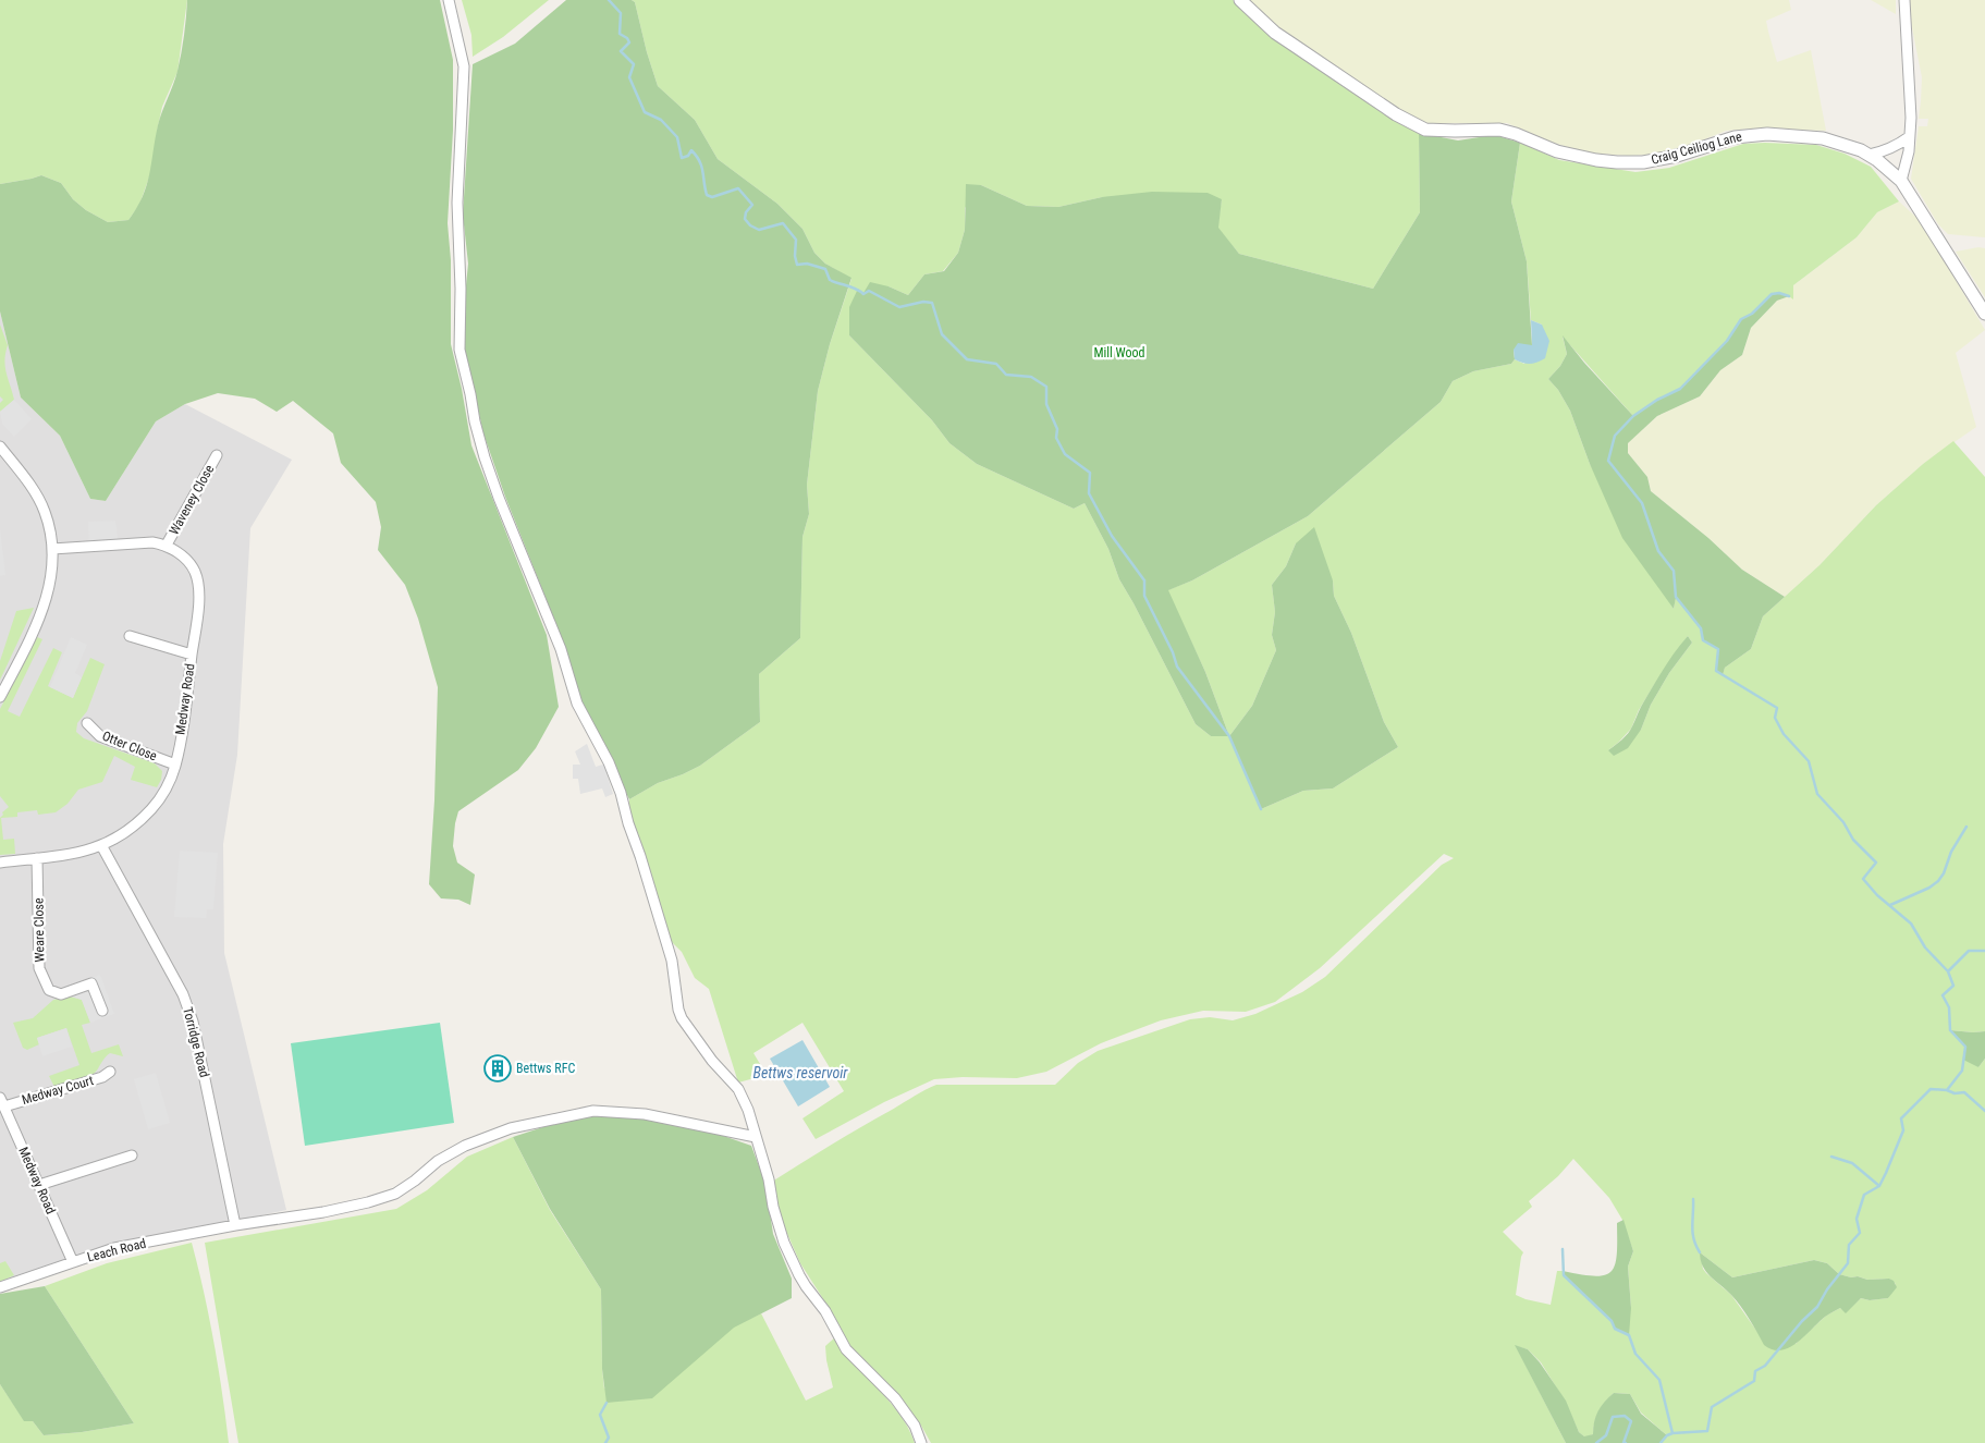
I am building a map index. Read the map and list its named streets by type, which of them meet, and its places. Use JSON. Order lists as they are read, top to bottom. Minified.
{"streets":{"street":["Craig Ceiliog Lane","Waveney Close","Medway Road","Otter Close","Weare Close","Torridge Road","Medway Court","Leach Road"]},"crossings":[["Waveney Close","Medway Road"],["Medway Road","Otter Close"],["Medway Road","Weare Close"],["Medway Road","Torridge Road"],["Medway Road","Medway Court"],["Medway Road","Leach Road"],["Torridge Road","Leach Road"]],"water":["Bettws reservoir"],"parks":["Mill Wood"],"places":{"building":["Bettws RFC"]}}
